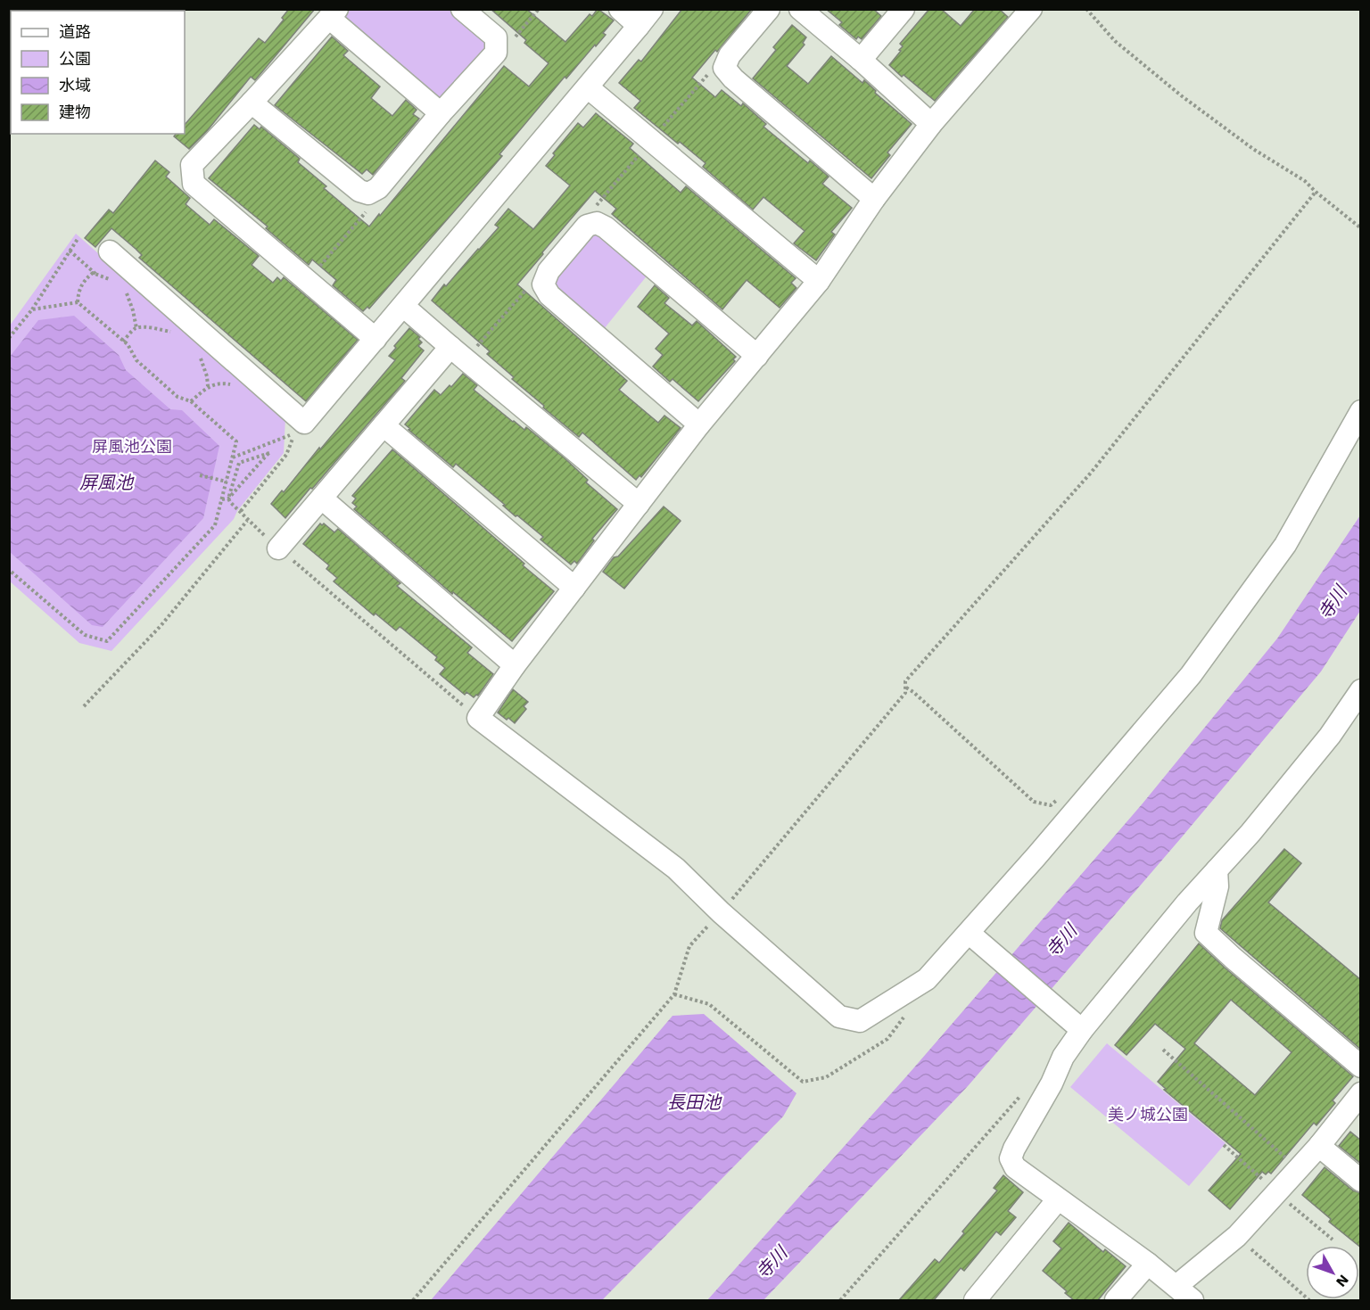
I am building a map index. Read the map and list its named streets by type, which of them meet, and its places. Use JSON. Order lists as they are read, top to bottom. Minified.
{"water":["屏風池","寺川","長田池"],"parks":["屏風池公園","美ノ城公園"],"legend":["道路","公園","水域","建物"],"north":"bottom right"}
